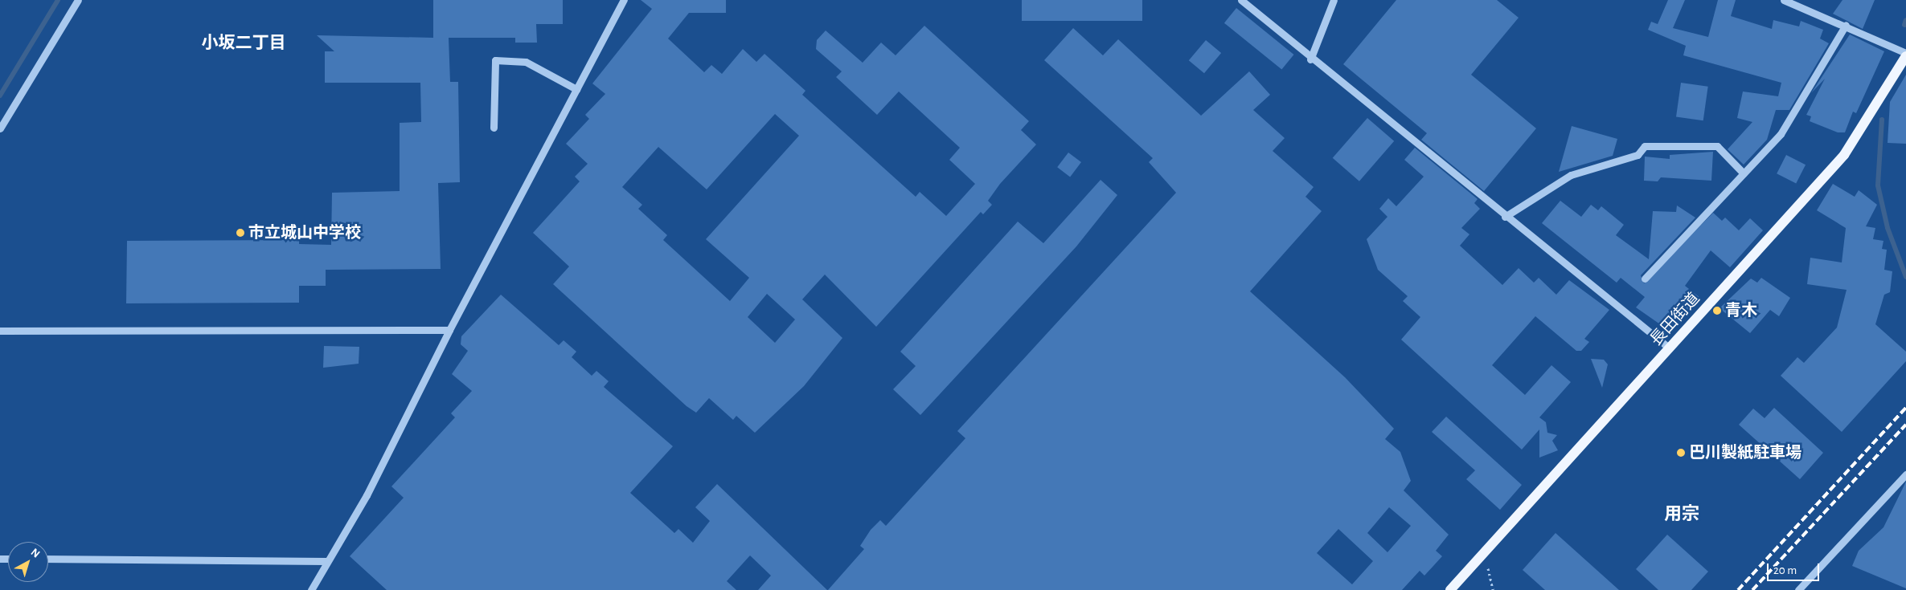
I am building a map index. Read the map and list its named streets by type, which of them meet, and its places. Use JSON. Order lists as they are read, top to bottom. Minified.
{"streets":{"main road":["長田街道"]},"districts":["小坂二丁目","用宗"],"places":["市立城山中学校","青木","巴川製紙駐車場"],"scale_bar":"20 m","north":"top right"}
